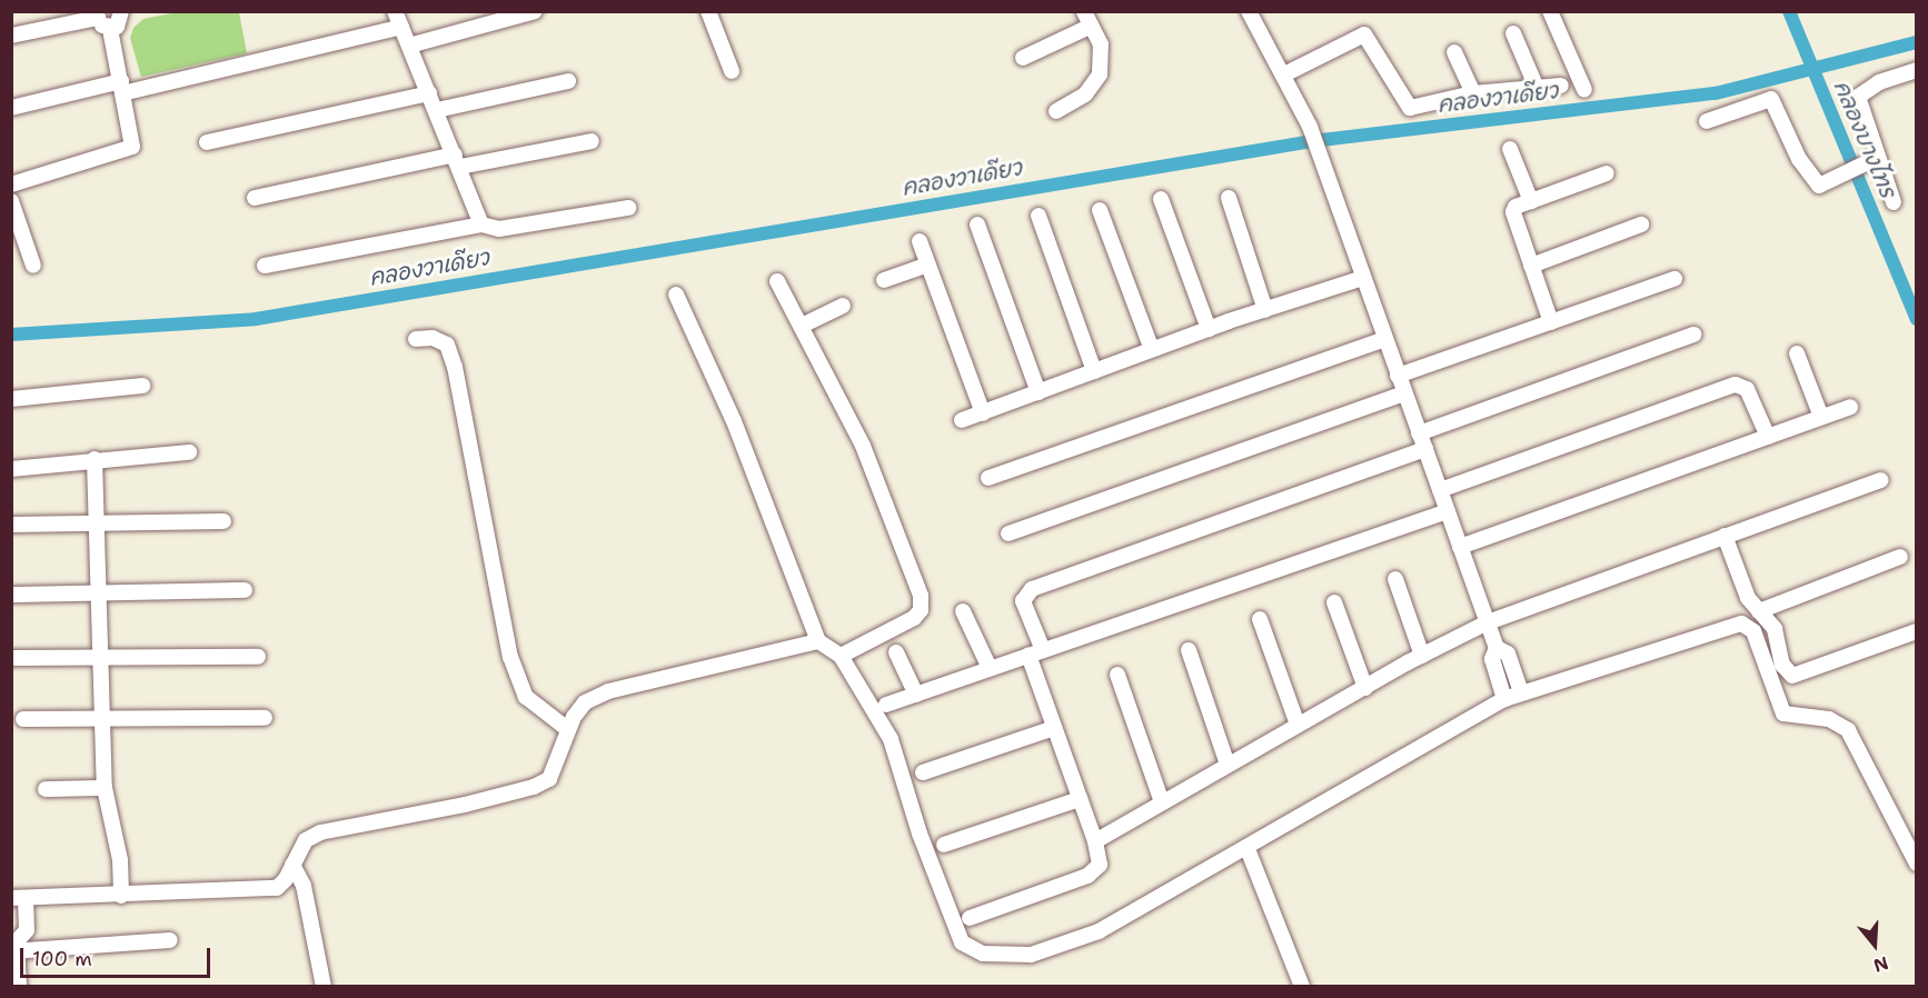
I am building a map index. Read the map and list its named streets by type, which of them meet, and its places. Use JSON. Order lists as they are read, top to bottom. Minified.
{"water":["คลองวาเดียว","คลองบางไทร"],"scale_bar":"100 m","north":"bottom"}
